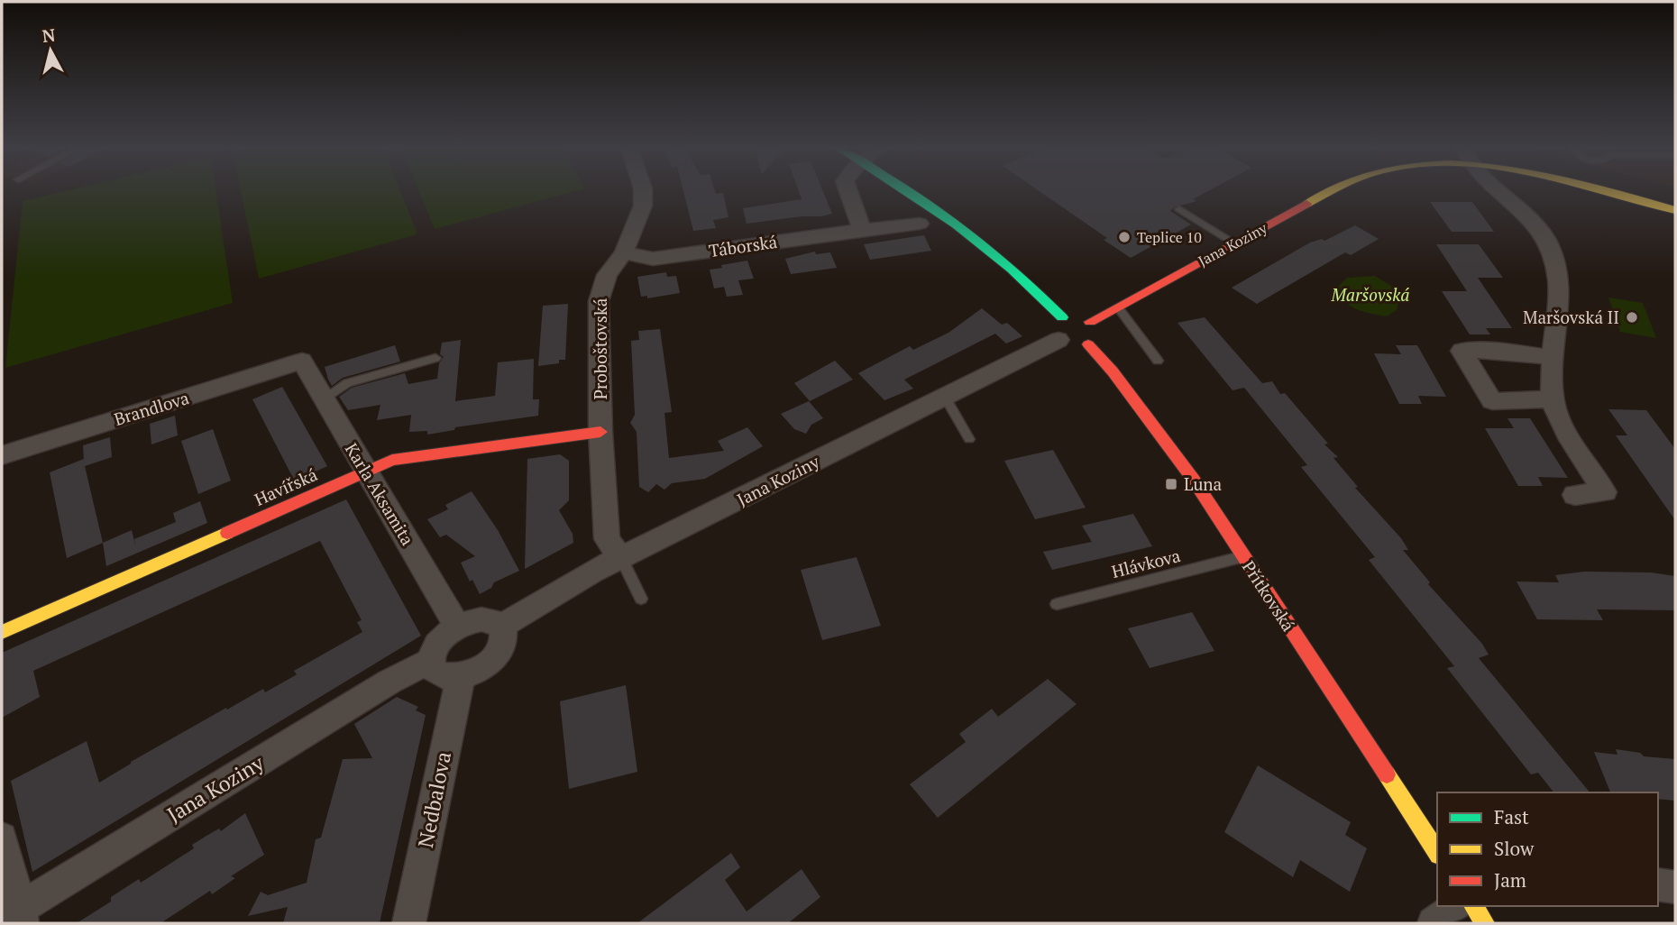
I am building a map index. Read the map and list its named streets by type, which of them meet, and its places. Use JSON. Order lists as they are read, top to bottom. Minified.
{"streets":{"street":["Jana Koziny","Táborská","Proboštovská","Brandlova","Havířská","Karla Aksamita","Přítkovská","Nedbalova"],"lane":["Hlávkova"]},"crossings":[["Jana Koziny","Proboštovská"],["Jana Koziny","Karla Aksamita"],["Jana Koziny","Přítkovská"],["Jana Koziny","Nedbalova"],["Táborská","Proboštovská"],["Proboštovská","Havířská"],["Brandlova","Karla Aksamita"],["Havířská","Karla Aksamita"],["Karla Aksamita","Nedbalova"],["Hlávkova","Přítkovská"]],"parks":["Maršovská"],"places":{"other":["Teplice 10","Maršovská II"],"transit":["Luna"]},"legend":["Fast","Slow","Jam"],"north":"top"}
